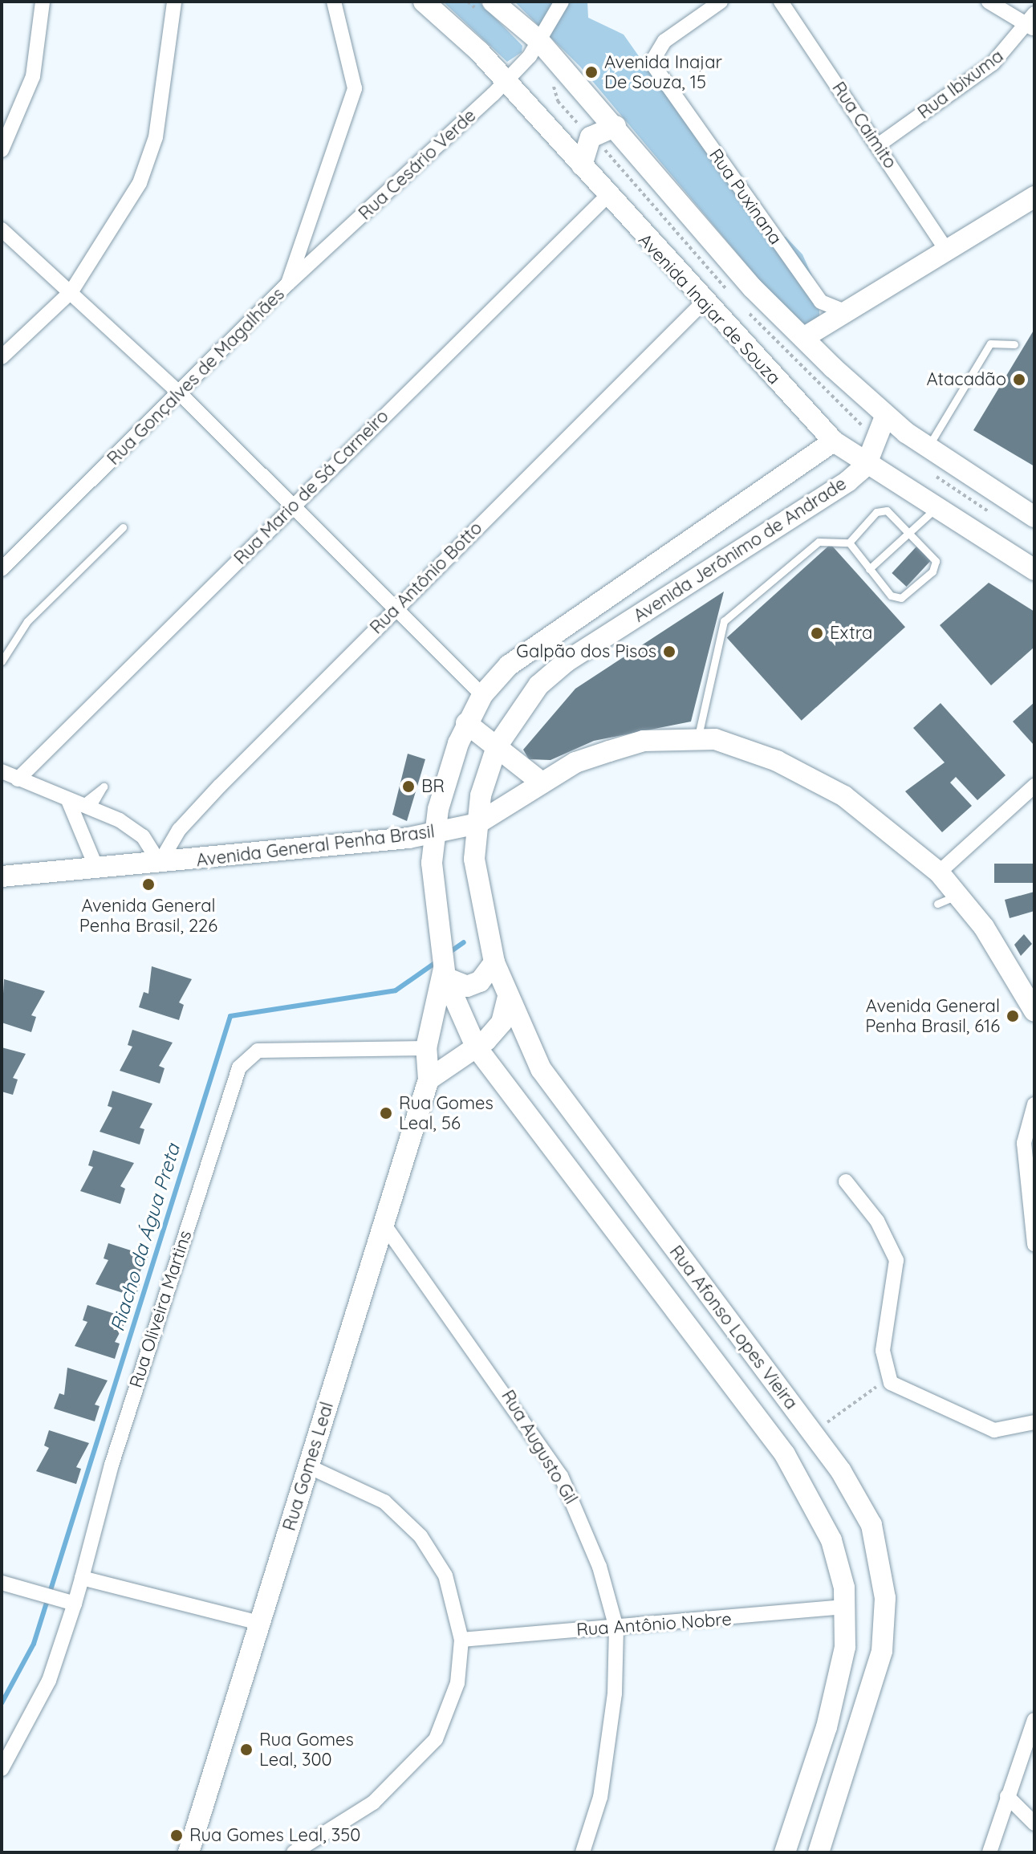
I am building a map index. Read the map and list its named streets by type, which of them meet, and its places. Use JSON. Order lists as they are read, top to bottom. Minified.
{"streets":{"main road":["Avenida Inajar de Souza","Avenida Jerônimo de Andrade","Avenida General Penha Brasil","Rua Afonso Lopes Vieira","Rua Gomes Leal"],"street":["Rua Ibixuma","Rua Caimito","Rua Cesário Verde","Rua Puxinana","Rua Gonçalves de Magalhães","Rua Mario de Sá Carneiro","Rua Antônio Botto","Rua Oliveira Martins","Rua Augusto Gil","Rua Antônio Nobre"]},"crossings":[["Rua Ibixuma","Rua Caimito"],["Rua Cesário Verde","Avenida Inajar de Souza"],["Rua Cesário Verde","Rua Gonçalves de Magalhães"],["Avenida Inajar de Souza","Rua Mario de Sá Carneiro"],["Avenida Inajar de Souza","Avenida Jerônimo de Andrade"],["Avenida Inajar de Souza","Rua Antônio Botto"],["Avenida Jerônimo de Andrade","Avenida General Penha Brasil"],["Avenida Jerônimo de Andrade","Rua Afonso Lopes Vieira"],["Rua Antônio Botto","Avenida General Penha Brasil"],["Avenida General Penha Brasil","Rua Afonso Lopes Vieira"],["Rua Oliveira Martins","Rua Gomes Leal"],["Rua Afonso Lopes Vieira","Rua Gomes Leal"],["Rua Afonso Lopes Vieira","Rua Antônio Nobre"],["Rua Augusto Gil","Rua Gomes Leal"],["Rua Augusto Gil","Rua Antônio Nobre"]],"water":["Riacho da Água Preta"],"places":["Avenida Inajar De Souza, 15","Atacadão","Extra","Galpão dos Pisos","BR","Avenida General Penha Brasil, 226","Avenida General Penha Brasil, 616","Rua Gomes Leal, 56","Rua Gomes Leal, 300","Rua Gomes Leal, 350"]}
